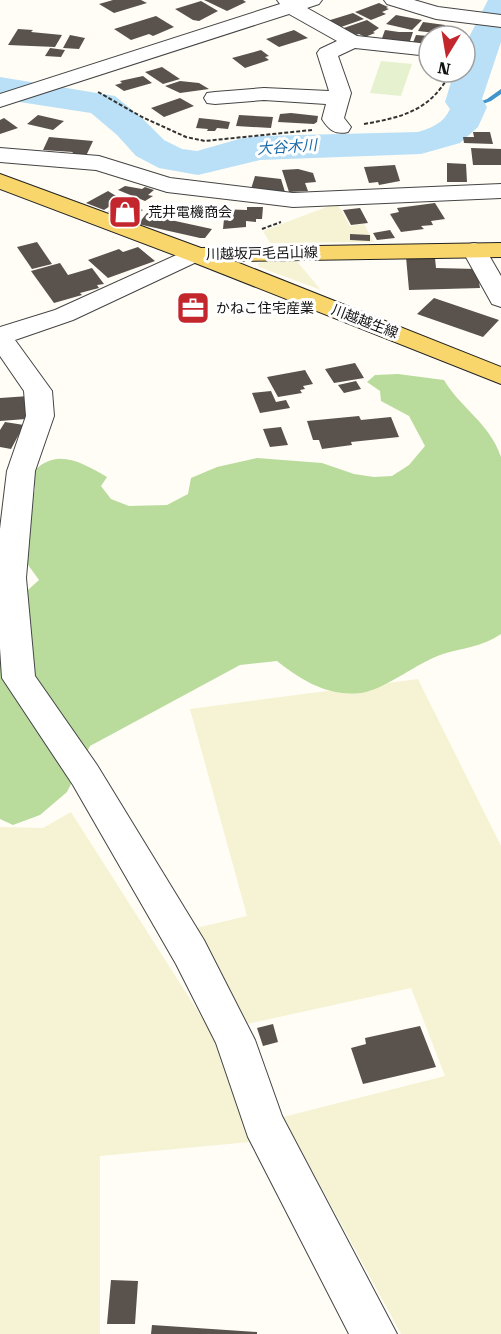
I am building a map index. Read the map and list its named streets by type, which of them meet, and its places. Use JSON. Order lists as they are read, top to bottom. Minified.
{"streets":{"main road":["川越坂戸毛呂山線","川越越生線"]},"crossings":[["川越坂戸毛呂山線","川越越生線"]],"water":["大谷木川"],"places":{"shop":["荒井電機商会"],"office":["かねこ住宅産業"]},"north":"bottom"}
